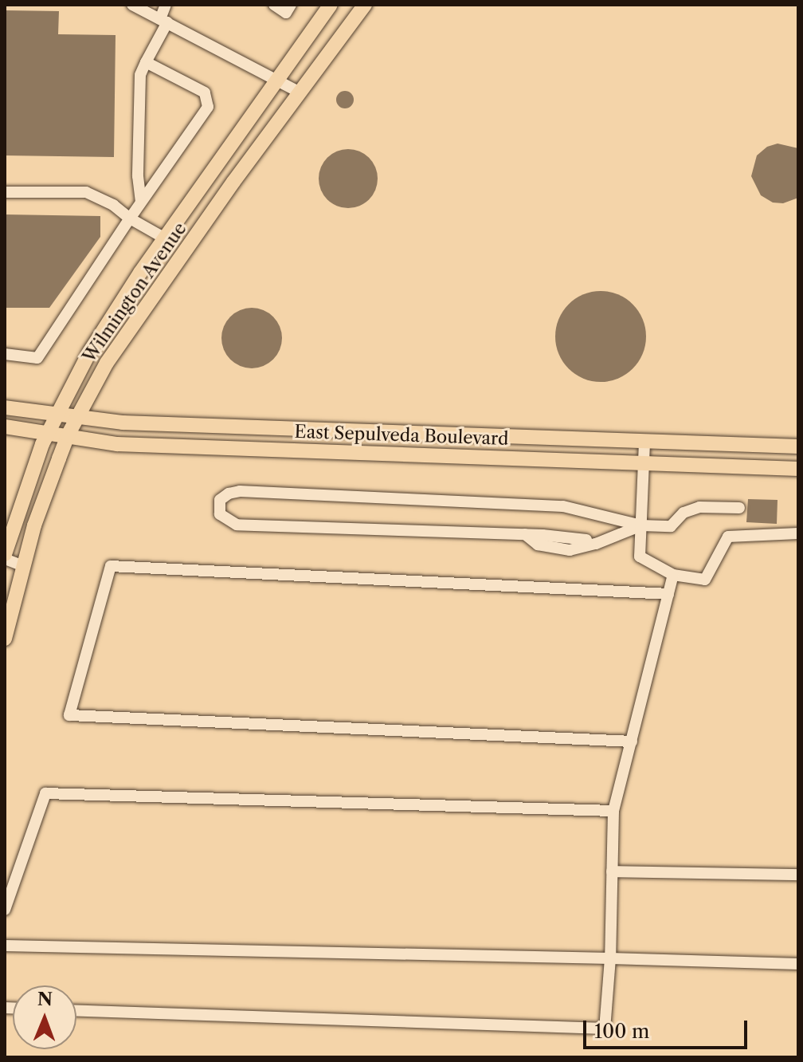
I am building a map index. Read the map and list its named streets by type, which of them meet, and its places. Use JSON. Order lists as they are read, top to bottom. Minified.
{"streets":{"main road":["Wilmington Avenue","East Sepulveda Boulevard"]},"crossings":[["Wilmington Avenue","East Sepulveda Boulevard"]],"scale_bar":"100 m","north":"top"}
